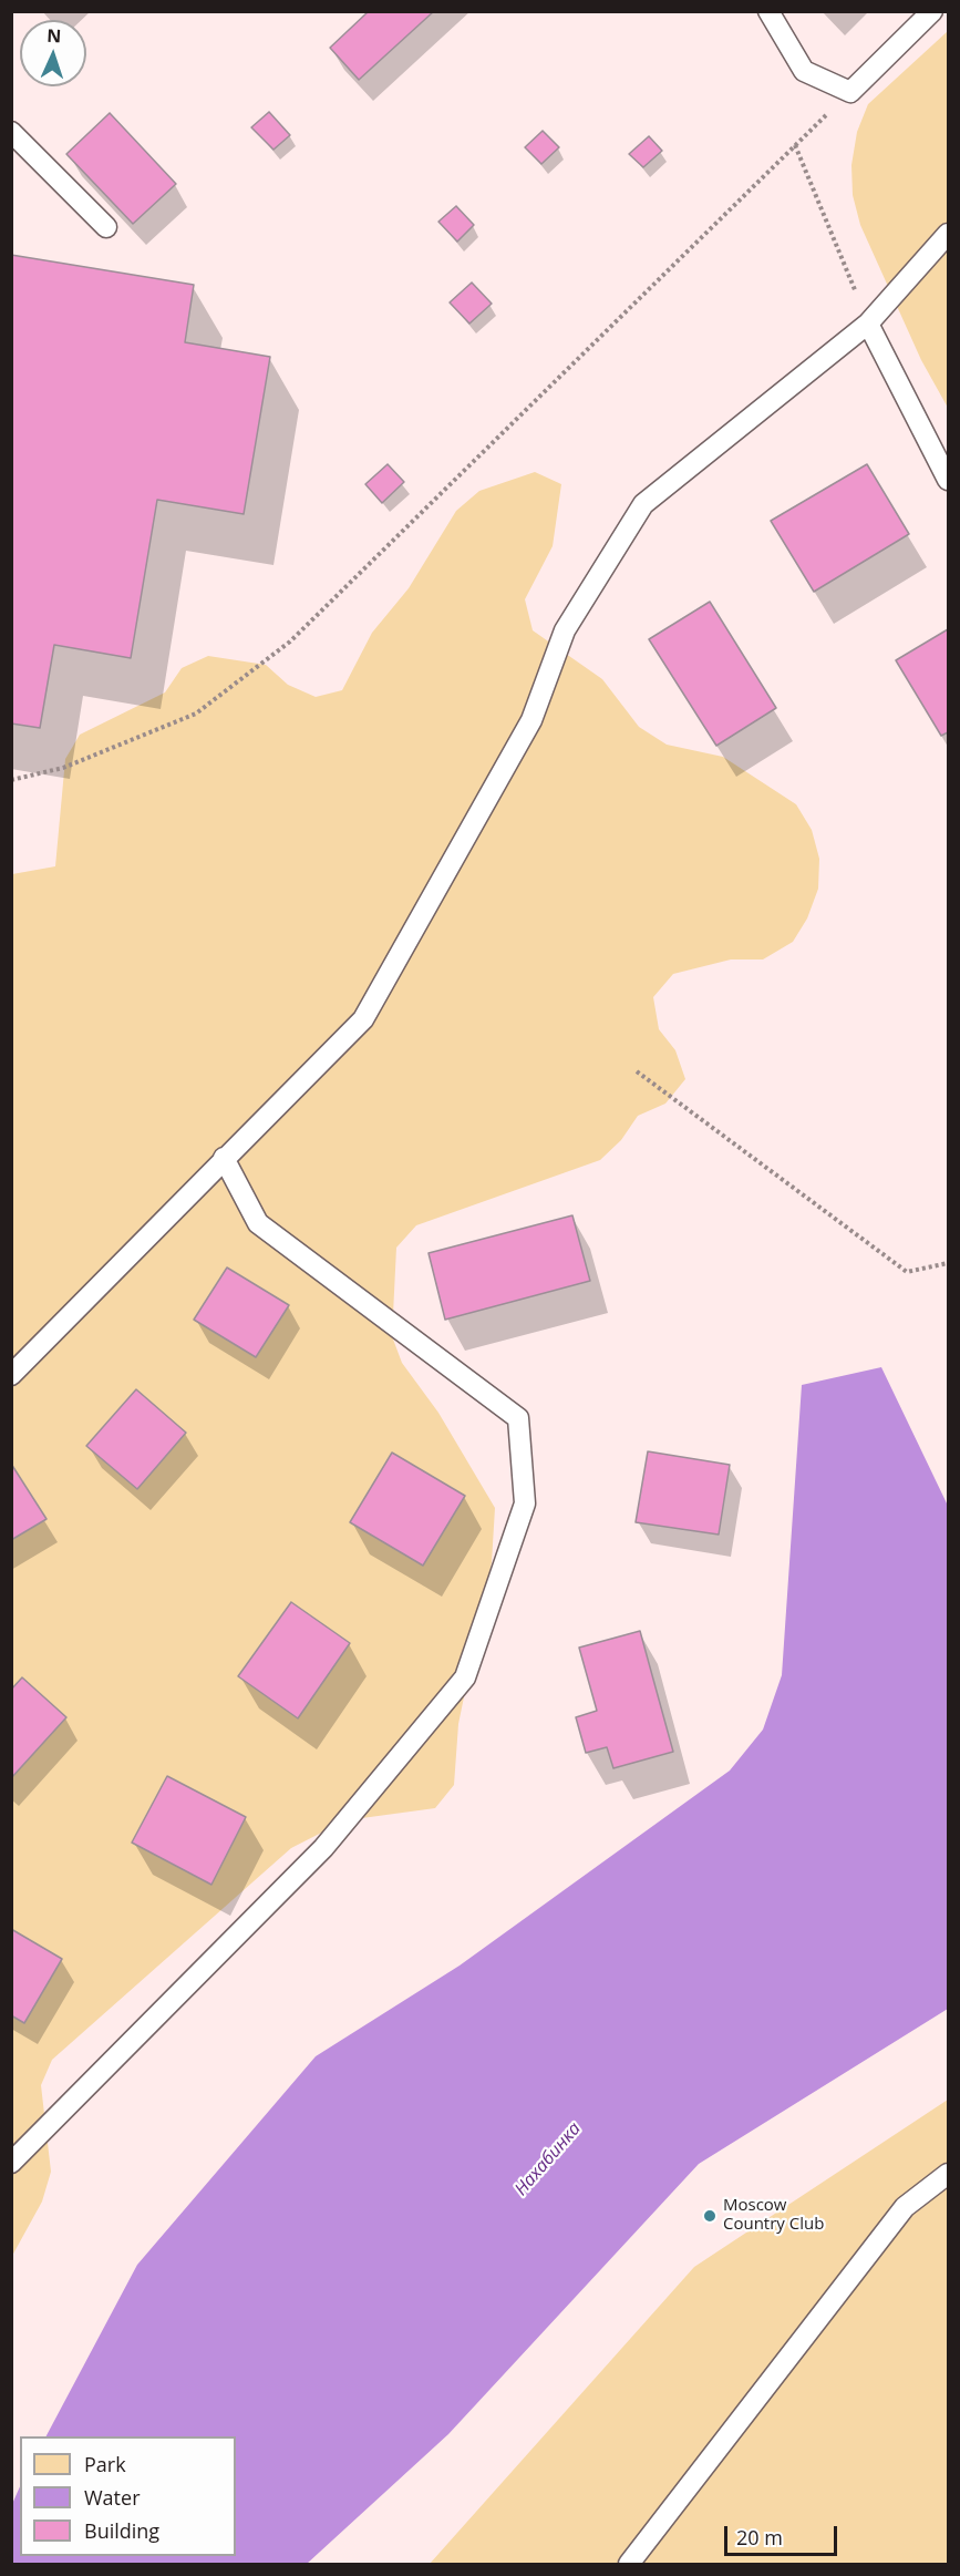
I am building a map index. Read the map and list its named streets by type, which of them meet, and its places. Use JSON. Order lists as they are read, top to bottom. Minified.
{"water":["Нахабинка"],"places":["Moscow Country Club"],"legend":["Park","Water","Building"],"scale_bar":"20 m","north":"top"}
